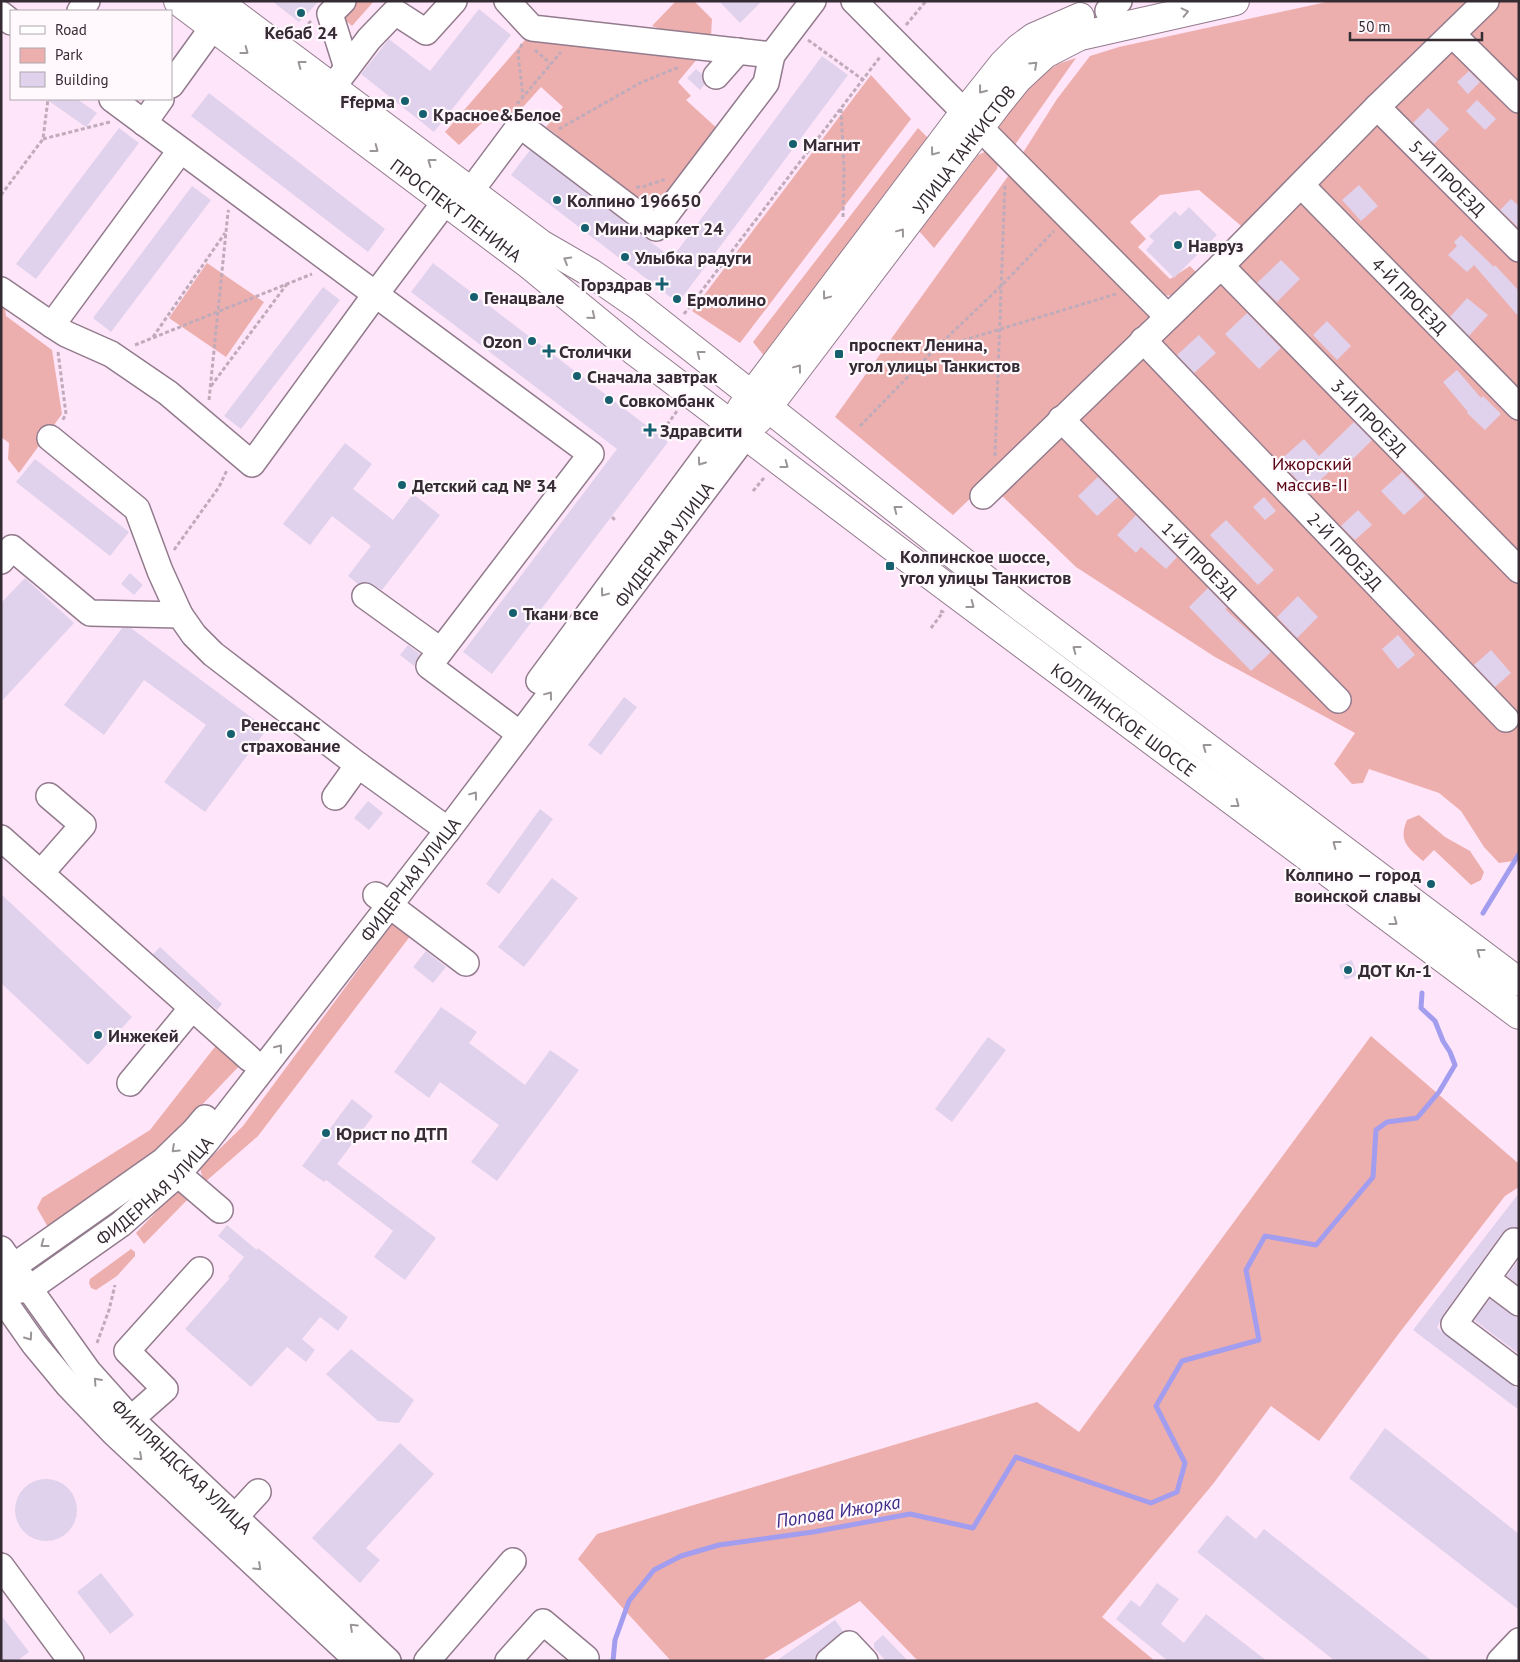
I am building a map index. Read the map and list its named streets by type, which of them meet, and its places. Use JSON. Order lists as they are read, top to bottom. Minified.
{"streets":{"main road":["УЛИЦА ТАНКИСТОВ","ПРОСПЕКТ ЛЕНИНА","ФИДЕРНАЯ УЛИЦА","КОЛПИНСКОЕ ШОССЕ"],"street":["5-Й ПРОЕЗД","4-Й ПРОЕЗД","3-Й ПРОЕЗД","2-Й ПРОЕЗД","1-Й ПРОЕЗД","ФИНЛЯНДСКАЯ УЛИЦА"]},"crossings":[["УЛИЦА ТАНКИСТОВ","ПРОСПЕКТ ЛЕНИНА"],["УЛИЦА ТАНКИСТОВ","ФИДЕРНАЯ УЛИЦА"],["УЛИЦА ТАНКИСТОВ","КОЛПИНСКОЕ ШОССЕ"],["ПРОСПЕКТ ЛЕНИНА","ФИДЕРНАЯ УЛИЦА"],["ПРОСПЕКТ ЛЕНИНА","КОЛПИНСКОЕ ШОССЕ"],["ФИДЕРНАЯ УЛИЦА","КОЛПИНСКОЕ ШОССЕ"],["ФИДЕРНАЯ УЛИЦА","ФИНЛЯНДСКАЯ УЛИЦА"]],"water":["Попова Ижорка"],"parks":["Ижорский массив-II"],"places":{"other":["Кебаб 24","Ffерма","Красное&Белое","Магнит","Колпино 196650","Мини маркет 24","Навруз","Улыбка радуги","Генацвале","Ермолино","Ozon","Сначала завтрак","Совкомбанк","Детский сад № 34","Ткани все","Ренессанс страхование","Колпино — город воинской славы","ДОТ Кл-1","Инжекей","Юрист по ДТП"],"health":["Горздрав","Столички","Здравсити"],"transit":["проспект Ленина, угол улицы Танкистов","Колпинское шоссе, угол улицы Танкистов"]},"legend":["Road","Park","Building"],"scale_bar":"50 m"}
